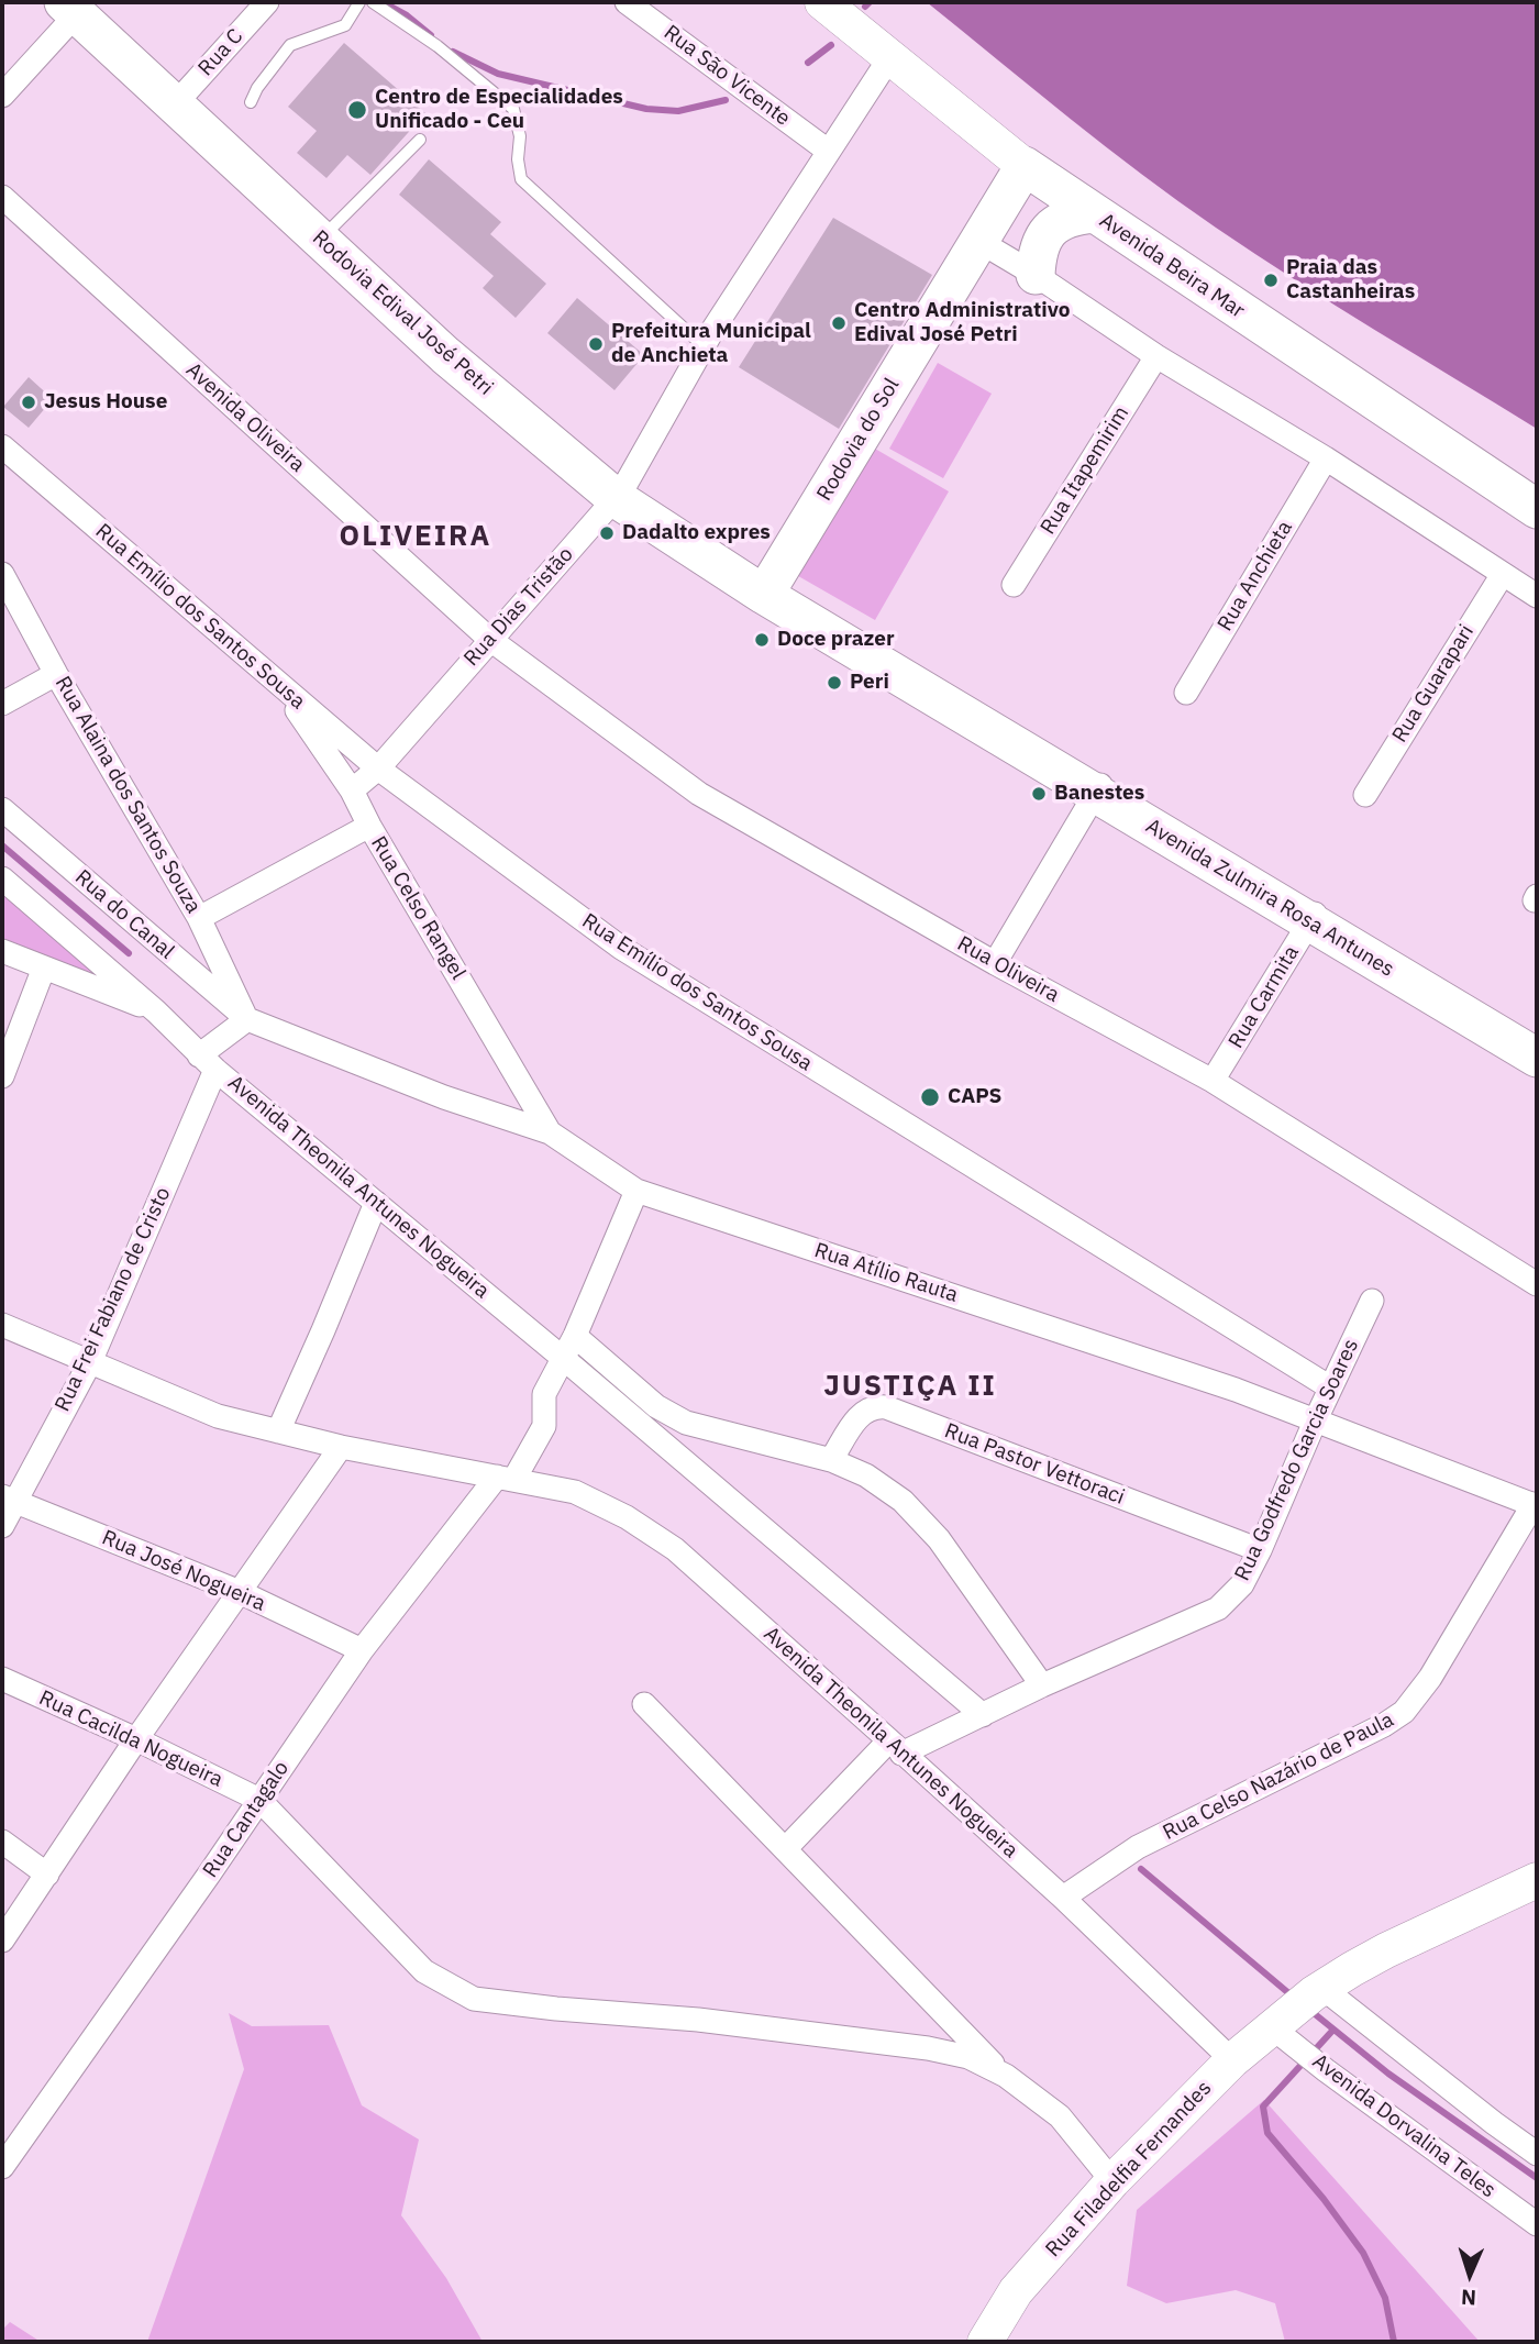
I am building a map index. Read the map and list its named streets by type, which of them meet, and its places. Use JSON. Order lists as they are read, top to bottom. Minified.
{"streets":{"main road":["Avenida Beira Mar","Rodovia Edival José Petri","Rodovia do Sol","Avenida Zulmira Rosa Antunes","Rua Filadelfia Fernandes"],"street":["Rua C","Rua São Vicente","Avenida Oliveira","Rua Itapemirim","Rua Anchieta","Rua Dias Tristão","Rua Emílio dos Santos Sousa","Rua Guarapari","Rua Alaina dos Santos Souza","Rua Celso Rangel","Rua do Canal","Rua Oliveira","Rua Carmita","Avenida Theonila Antunes Nogueira","Rua Atílio Rauta","Rua Frei Fabiano de Cristo","Rua Godfredo Garcia Soares","Rua Pastor Vettoraci","Rua José Nogueira","Rua Cacilda Nogueira","Rua Celso Nazário de Paula","Rua Cantagalo","Avenida Dorvalina Teles"]},"crossings":[["Rua C","Rodovia Edival José Petri"],["Rua São Vicente","Rua Dias Tristão"],["Avenida Beira Mar","Rodovia do Sol"],["Avenida Beira Mar","Rua Dias Tristão"],["Rodovia Edival José Petri","Rodovia do Sol"],["Rodovia Edival José Petri","Rua Dias Tristão"],["Rodovia Edival José Petri","Avenida Zulmira Rosa Antunes"],["Avenida Oliveira","Rua Dias Tristão"],["Avenida Oliveira","Rua Oliveira"],["Rodovia do Sol","Avenida Zulmira Rosa Antunes"],["Rua Dias Tristão","Rua Emílio dos Santos Sousa"],["Rua Dias Tristão","Rua Celso Rangel"],["Rua Dias Tristão","Rua Oliveira"],["Rua Emílio dos Santos Sousa","Rua Celso Rangel"],["Rua Emílio dos Santos Sousa","Rua Godfredo Garcia Soares"],["Rua Alaina dos Santos Souza","Rua do Canal"],["Rua Alaina dos Santos Souza","Rua Atílio Rauta"],["Avenida Zulmira Rosa Antunes","Rua Carmita"],["Rua Celso Rangel","Rua Atílio Rauta"],["Rua do Canal","Rua Atílio Rauta"],["Rua Oliveira","Rua Carmita"],["Avenida Theonila Antunes Nogueira","Rua Frei Fabiano de Cristo"],["Avenida Theonila Antunes Nogueira","Rua Godfredo Garcia Soares"],["Avenida Theonila Antunes Nogueira","Rua Celso Nazário de Paula"],["Avenida Theonila Antunes Nogueira","Rua Cantagalo"],["Avenida Theonila Antunes Nogueira","Rua Filadelfia Fernandes"],["Rua Atílio Rauta","Rua Godfredo Garcia Soares"],["Rua Atílio Rauta","Rua Celso Nazário de Paula"],["Rua Frei Fabiano de Cristo","Rua José Nogueira"],["Rua Godfredo Garcia Soares","Rua Pastor Vettoraci"],["Rua José Nogueira","Rua Cantagalo"],["Rua Cacilda Nogueira","Rua Cantagalo"],["Avenida Dorvalina Teles","Rua Filadelfia Fernandes"]],"districts":["OLIVEIRA","JUSTIÇA II"],"places":["Centro de Especialidades Unificado - Ceu","Praia das Castanheiras","Centro Administrativo Edival José Petri","Prefeitura Municipal de Anchieta","Jesus House","Dadalto expres","Doce prazer","Peri","Banestes","CAPS"],"north":"bottom"}
